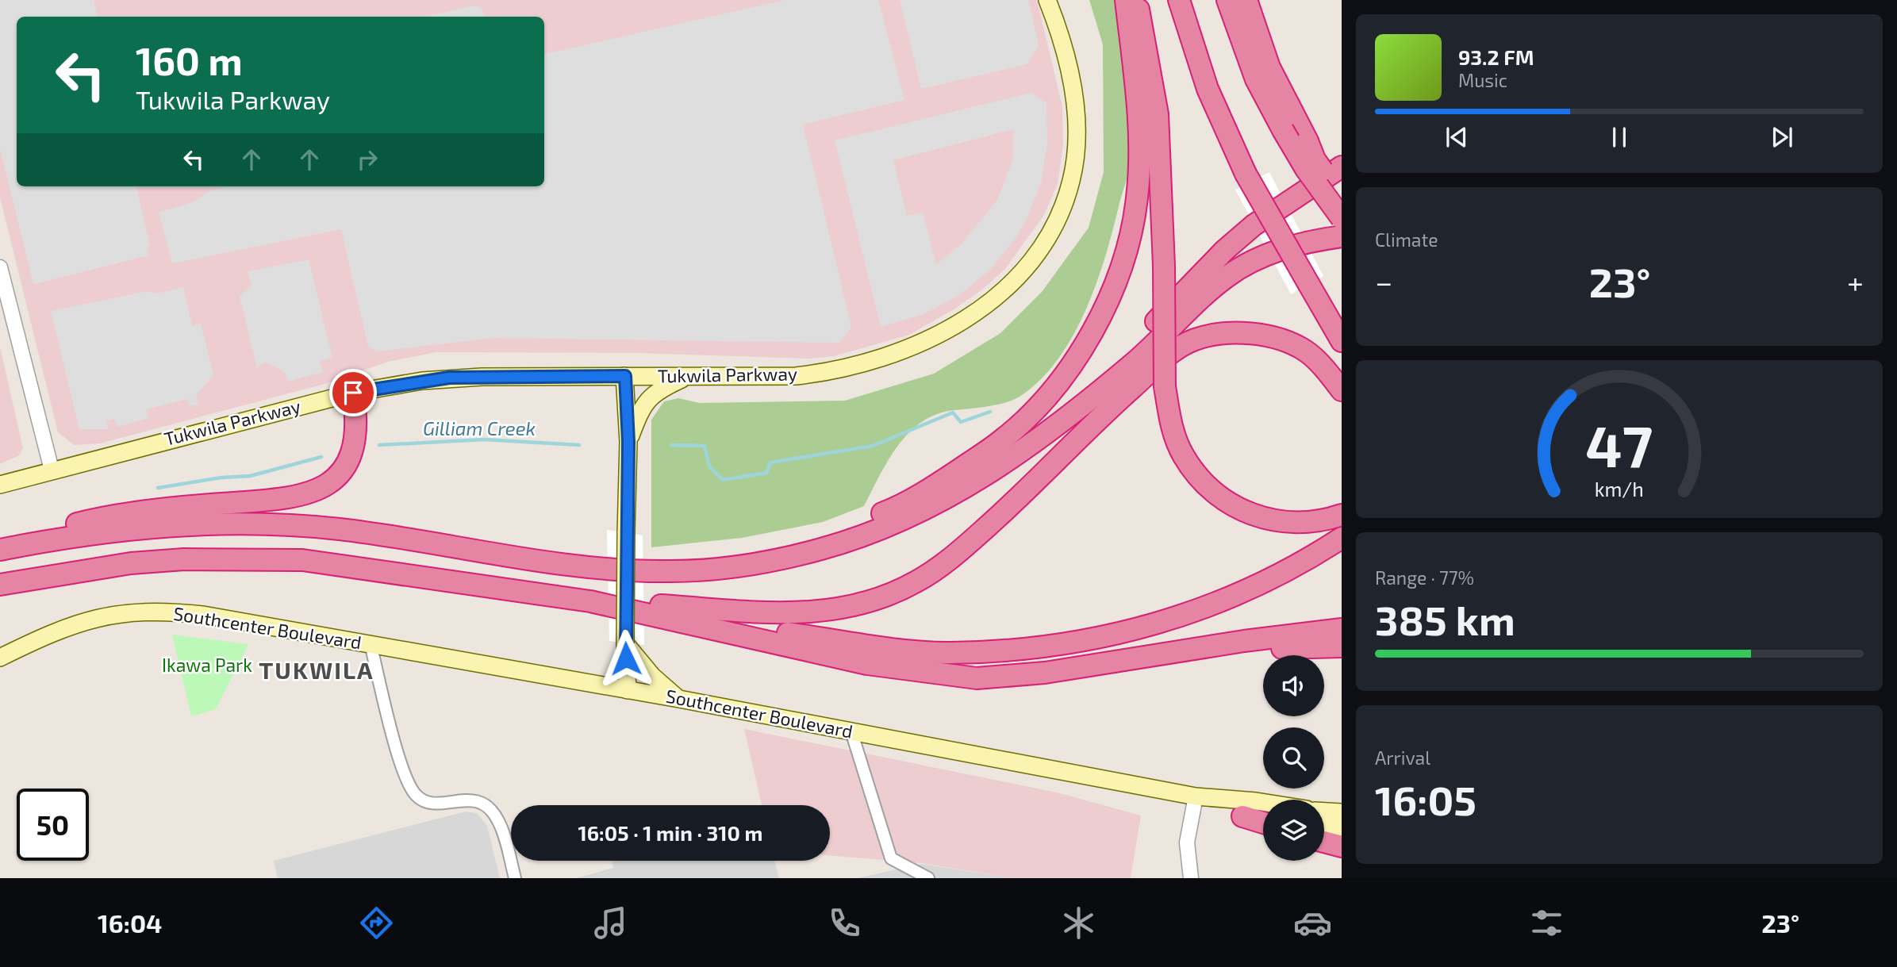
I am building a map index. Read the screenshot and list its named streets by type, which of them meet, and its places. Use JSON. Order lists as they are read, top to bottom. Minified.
{"streets":{"main road":["Tukwila Parkway","Southcenter Boulevard"]},"districts":["TUKWILA"],"water":["Gilliam Creek"],"parks":["Ikawa Park"],"page":{"turn":["160 m","Tukwila Parkway"],"song":["93.2 FM","Music"],"tile":["Climate",["Range · 77%","385 km"],["Arrival","16:05"]],"heat":["−","23°","+"],"limit":"50","trip":"16:05 · 1 min · 310 m","tabs":["16:04","23°"],"gauge":["47","km/h"]}}
